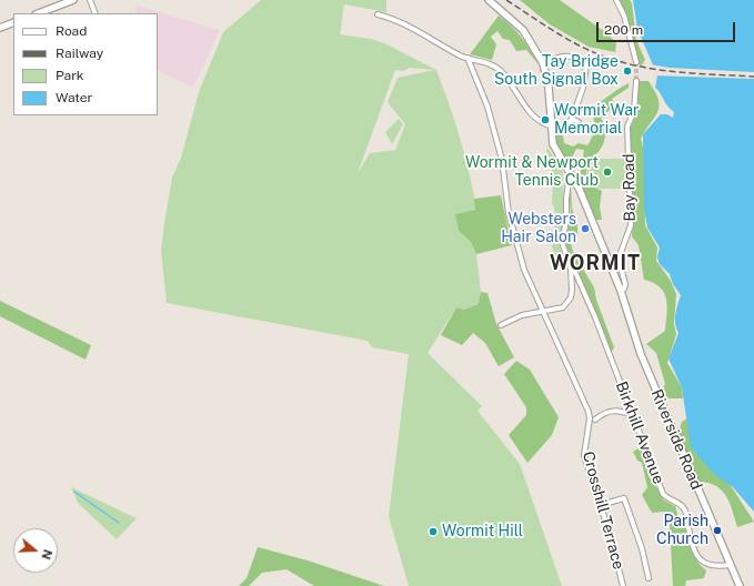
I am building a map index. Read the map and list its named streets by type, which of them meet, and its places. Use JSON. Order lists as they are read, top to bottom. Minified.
{"streets":{"main road":["Riverside Road"],"street":["Bay Road","Birkhill Avenue","Crosshill Terrace"]},"crossings":[["Bay Road","Riverside Road"],["Birkhill Avenue","Riverside Road"]],"districts":["WORMIT"],"places":["Tay Bridge South Signal Box","Wormit War Memorial","Wormit & Newport Tennis Club","Websters Hair Salon","Parish Church","Wormit Hill"],"legend":["Road","Railway","Park","Water"],"scale_bar":"200 m","north":"right"}
